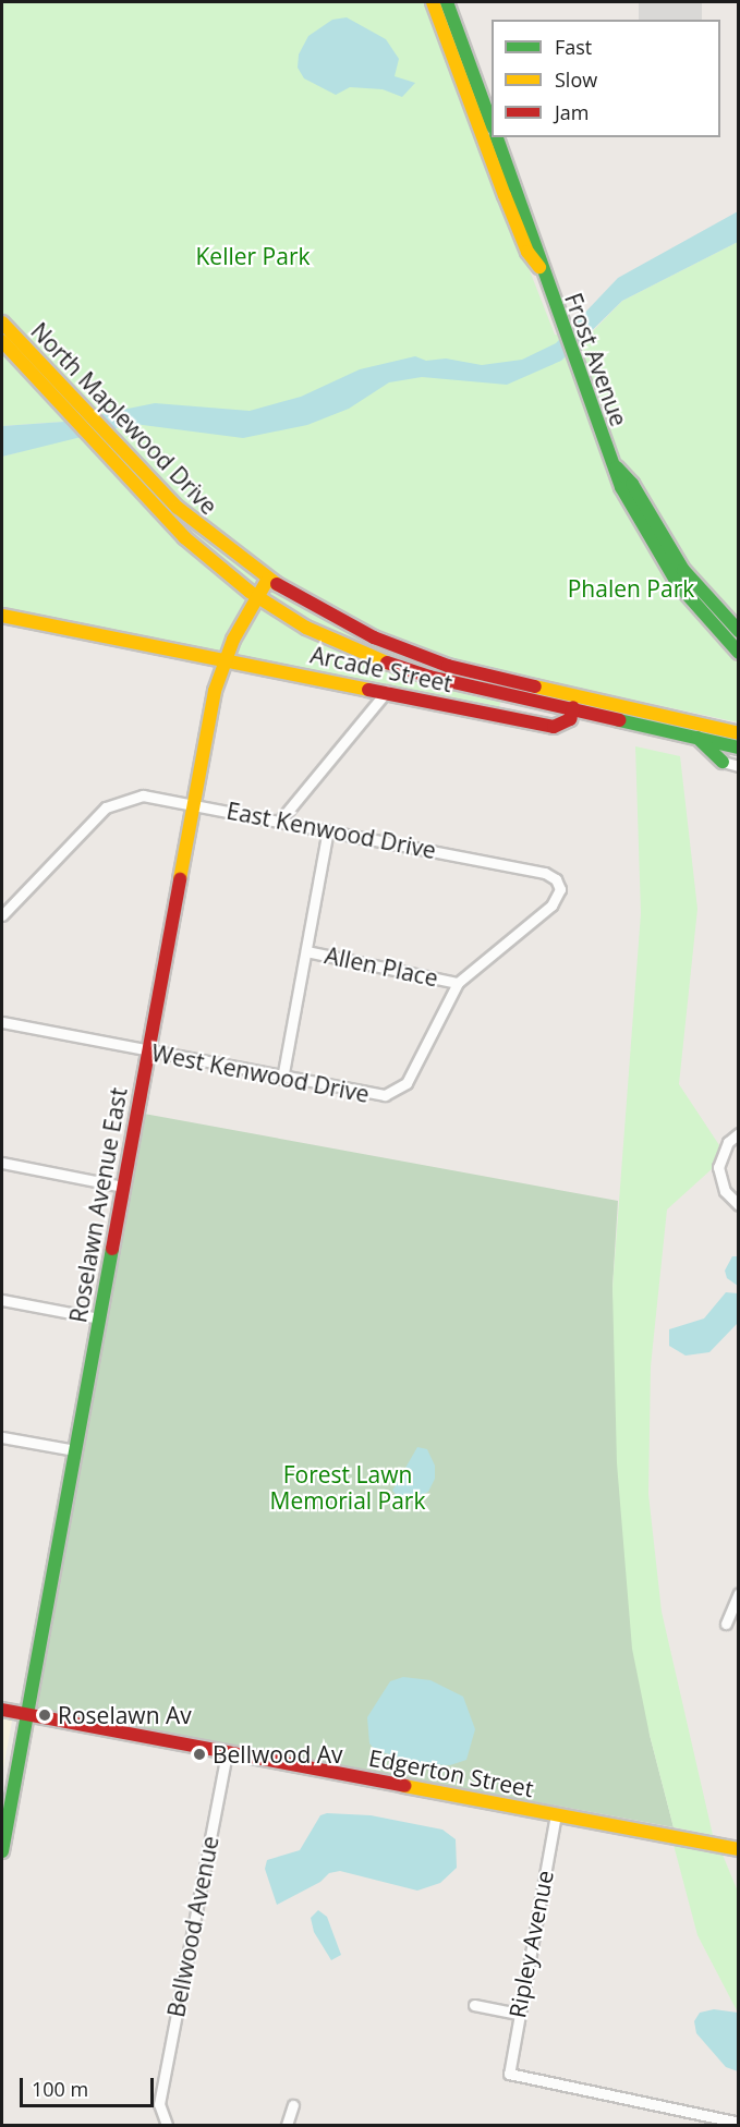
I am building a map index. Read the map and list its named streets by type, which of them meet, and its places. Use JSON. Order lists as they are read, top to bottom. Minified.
{"streets":{"street":["Frost Avenue","North Maplewood Drive","Arcade Street","East Kenwood Drive","Allen Place","West Kenwood Drive","Roselawn Avenue East","Edgerton Street","Bellwood Avenue","Ripley Avenue"]},"crossings":[["North Maplewood Drive","Arcade Street"],["North Maplewood Drive","Roselawn Avenue East"],["Arcade Street","Roselawn Avenue East"],["East Kenwood Drive","Allen Place"],["East Kenwood Drive","West Kenwood Drive"],["East Kenwood Drive","Roselawn Avenue East"],["Allen Place","West Kenwood Drive"],["West Kenwood Drive","Roselawn Avenue East"],["Roselawn Avenue East","Edgerton Street"],["Edgerton Street","Bellwood Avenue"],["Edgerton Street","Ripley Avenue"]],"parks":["Keller Park","Phalen Park","Forest Lawn Memorial Park"],"places":["Roselawn Av","Bellwood Av"],"legend":["Fast","Slow","Jam"],"scale_bar":"100 m"}
